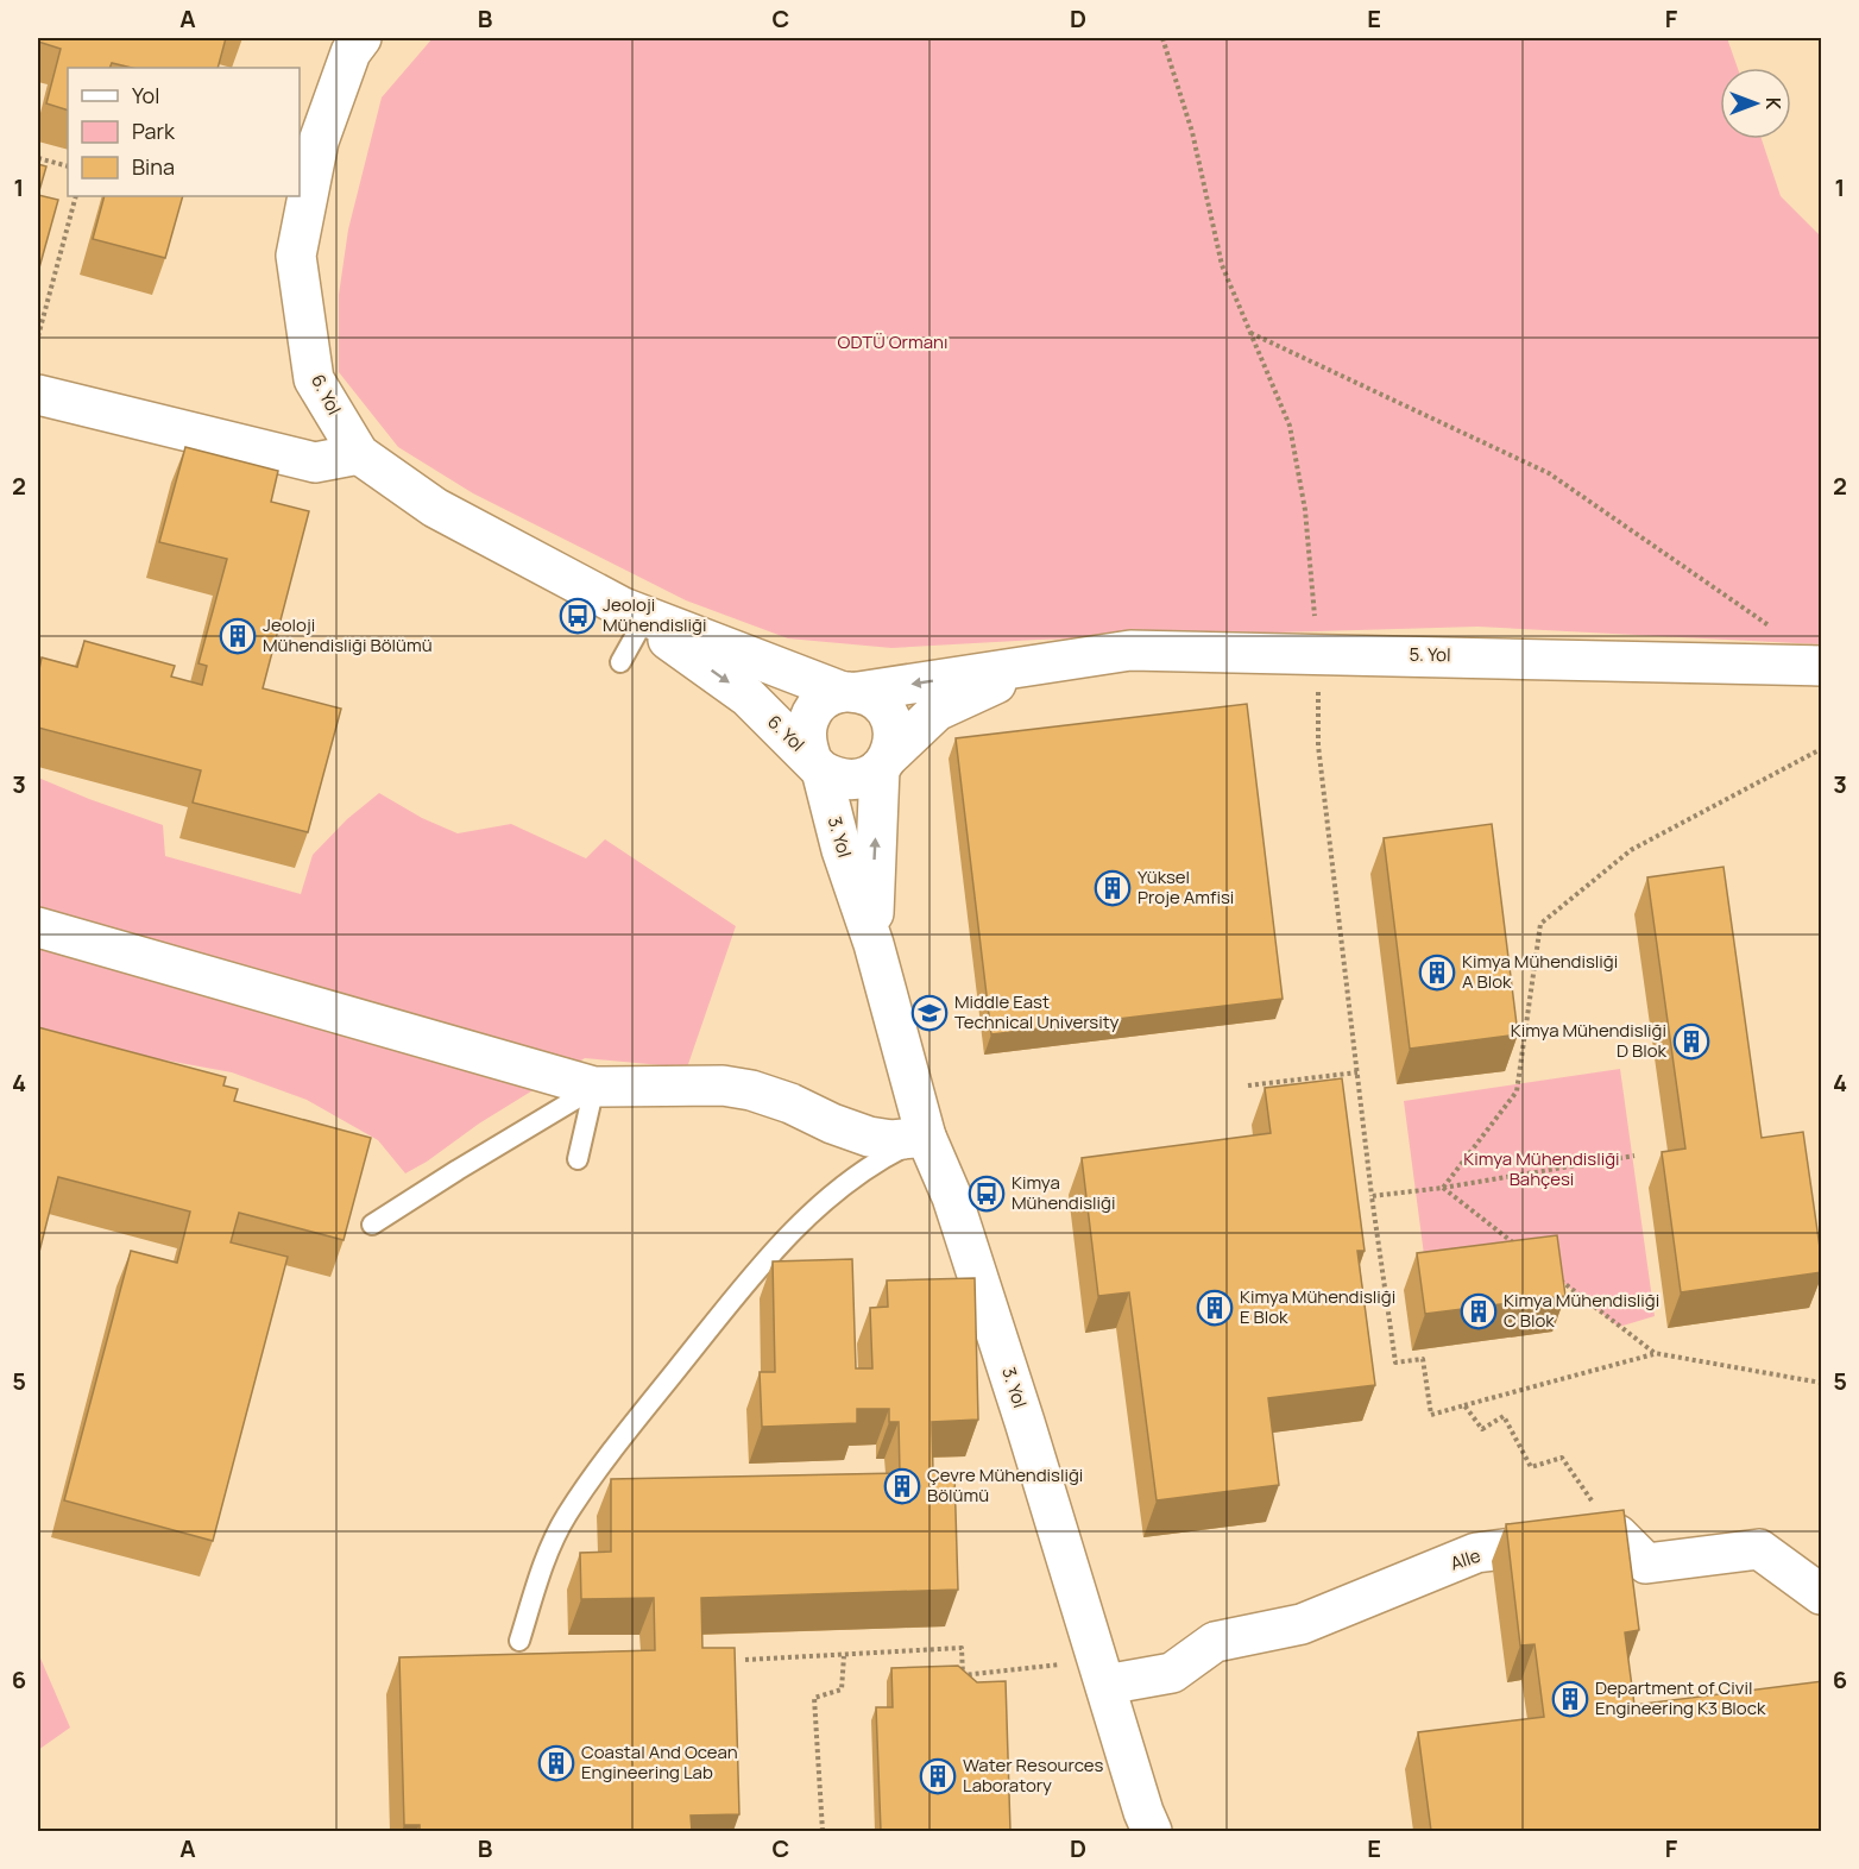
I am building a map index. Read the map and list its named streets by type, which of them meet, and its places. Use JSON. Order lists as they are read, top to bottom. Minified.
{"streets":{"street":["6. Yol","5. Yol","3. Yol","Alle"]},"crossings":[["6. Yol","5. Yol"],["6. Yol","3. Yol"],["5. Yol","3. Yol"],["3. Yol","Alle"]],"parks":["ODTÜ Ormanı","Kimya Mühendisliği Bahçesi"],"places":{"bus stop":["Jeoloji Mühendisliği","Kimya Mühendisliği"],"building":["Jeoloji Mühendisliği Bölümü","Yüksel Proje Amfisi","Kimya Mühendisliği A Blok","Kimya Mühendisliği D Blok","Kimya Mühendisliği E Blok","Kimya Mühendisliği C Blok","Çevre Mühendisliği Bölümü","Department of Civil Engineering K3 Block","Coastal And Ocean Engineering Lab","Water Resources Laboratory"],"school or university":["Middle East Technical University"]},"legend":["Yol","Park","Bina"],"north":"right","grid":{"columns":["A","B","C","D","E","F"],"rows":["1","2","3","4","5","6"]}}
